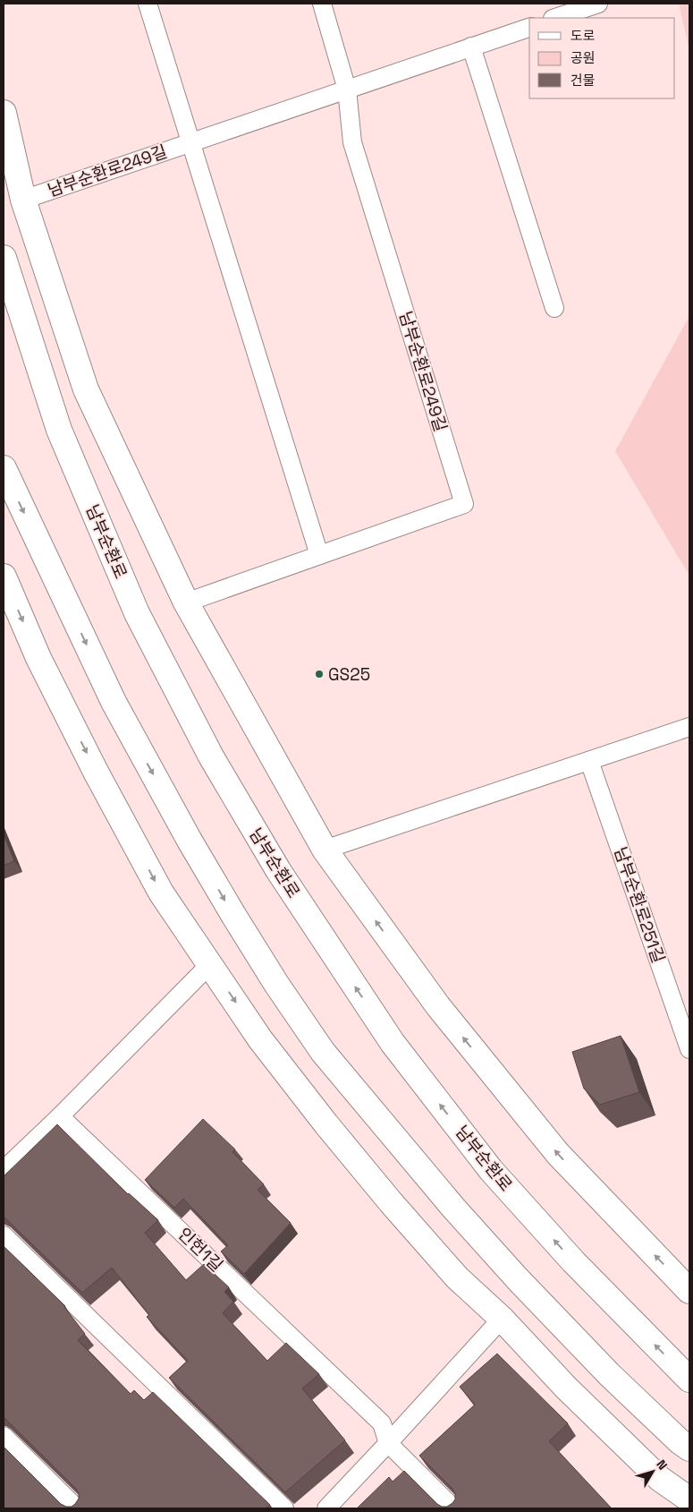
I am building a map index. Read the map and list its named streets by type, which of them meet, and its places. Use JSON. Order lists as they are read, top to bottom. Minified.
{"streets":{"street":["남부순환로"],"lane":["남부순환로249길","남부순환로251길","인헌1길"]},"places":["GS25"],"legend":["도로","공원","건물"],"north":"top right"}
